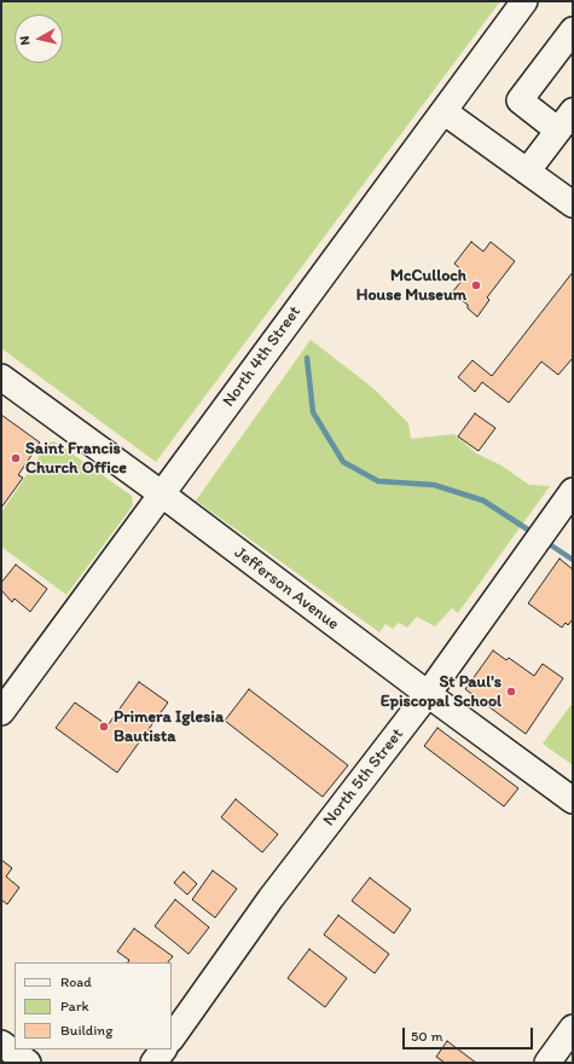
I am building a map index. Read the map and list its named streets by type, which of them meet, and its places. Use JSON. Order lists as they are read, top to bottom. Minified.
{"streets":{"street":["North 4th Street","Jefferson Avenue","North 5th Street"]},"crossings":[["North 4th Street","Jefferson Avenue"],["Jefferson Avenue","North 5th Street"]],"places":["McCulloch House Museum","Saint Francis Church Office","St Paul's Episcopal School","Primera Iglesia Bautista"],"legend":["Road","Park","Building"],"scale_bar":"50 m","north":"left"}
